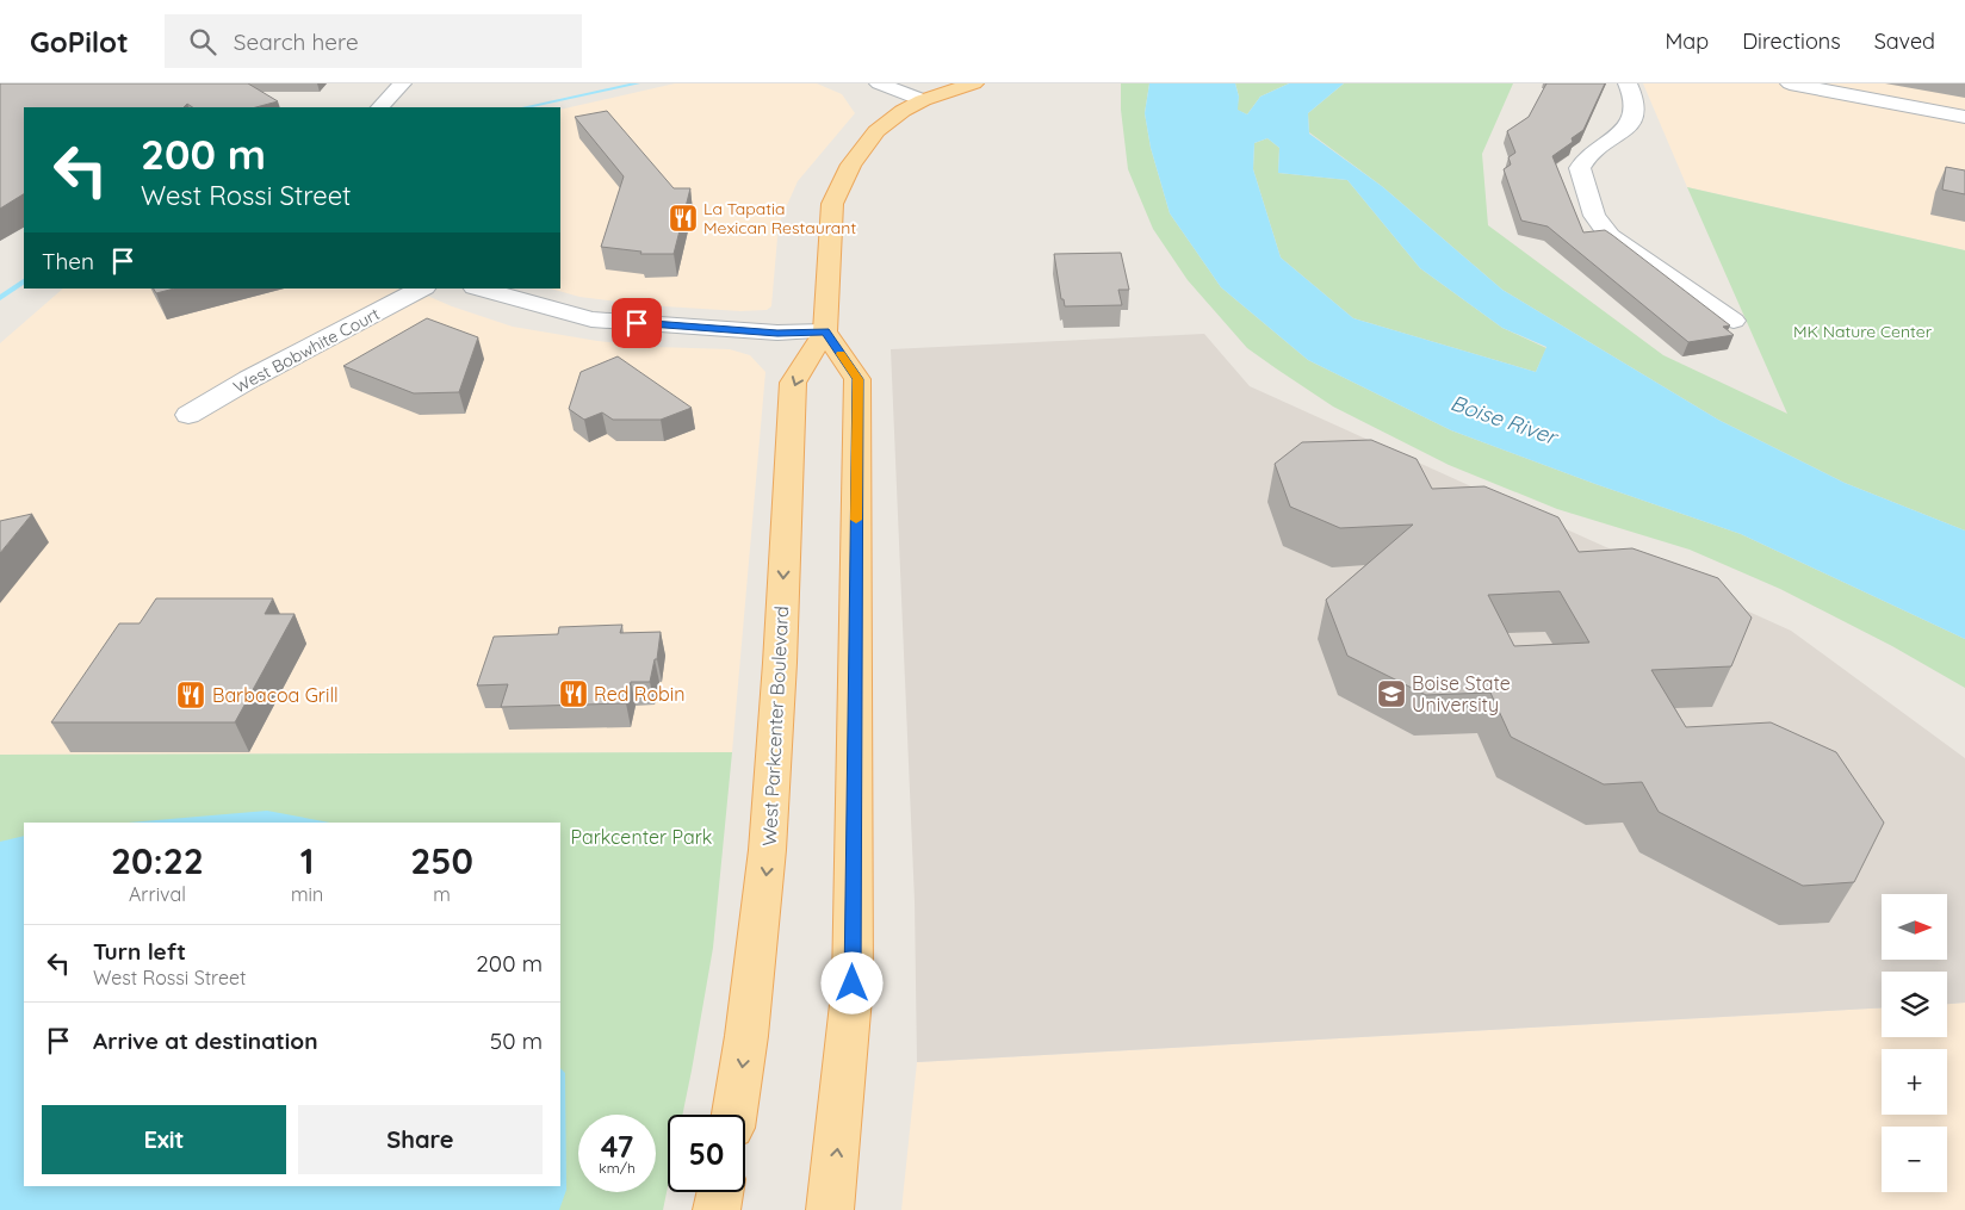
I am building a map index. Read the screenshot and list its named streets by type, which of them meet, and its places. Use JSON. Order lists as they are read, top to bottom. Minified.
{"streets":{"main road":["West Parkcenter Boulevard"],"street":["West Bobwhite Court"]},"water":["Boise River"],"parks":["MK Nature Center","Parkcenter Park"],"places":{"restaurant":["La Tapatia Mexican Restaurant","Red Robin","Barbacoa Grill"],"school or university":["Boise State University"]},"north":"right","page":{"header":"GoPilot","search":"Search here","nav":["Map","Directions","Saved"],"turn":["200 m","West Rossi Street"],"then":"Then","eta":["20:22","Arrival","1","min","250","m"],"map_buttons":["+","−"],"list":[{"name":"Turn left","note":"West Rossi Street","value":"200 m"},{"name":"Arrive at destination","value":"50 m"}],"buttons":["Exit","Share"],"speed":"47 km/h","limit":"50"}}
